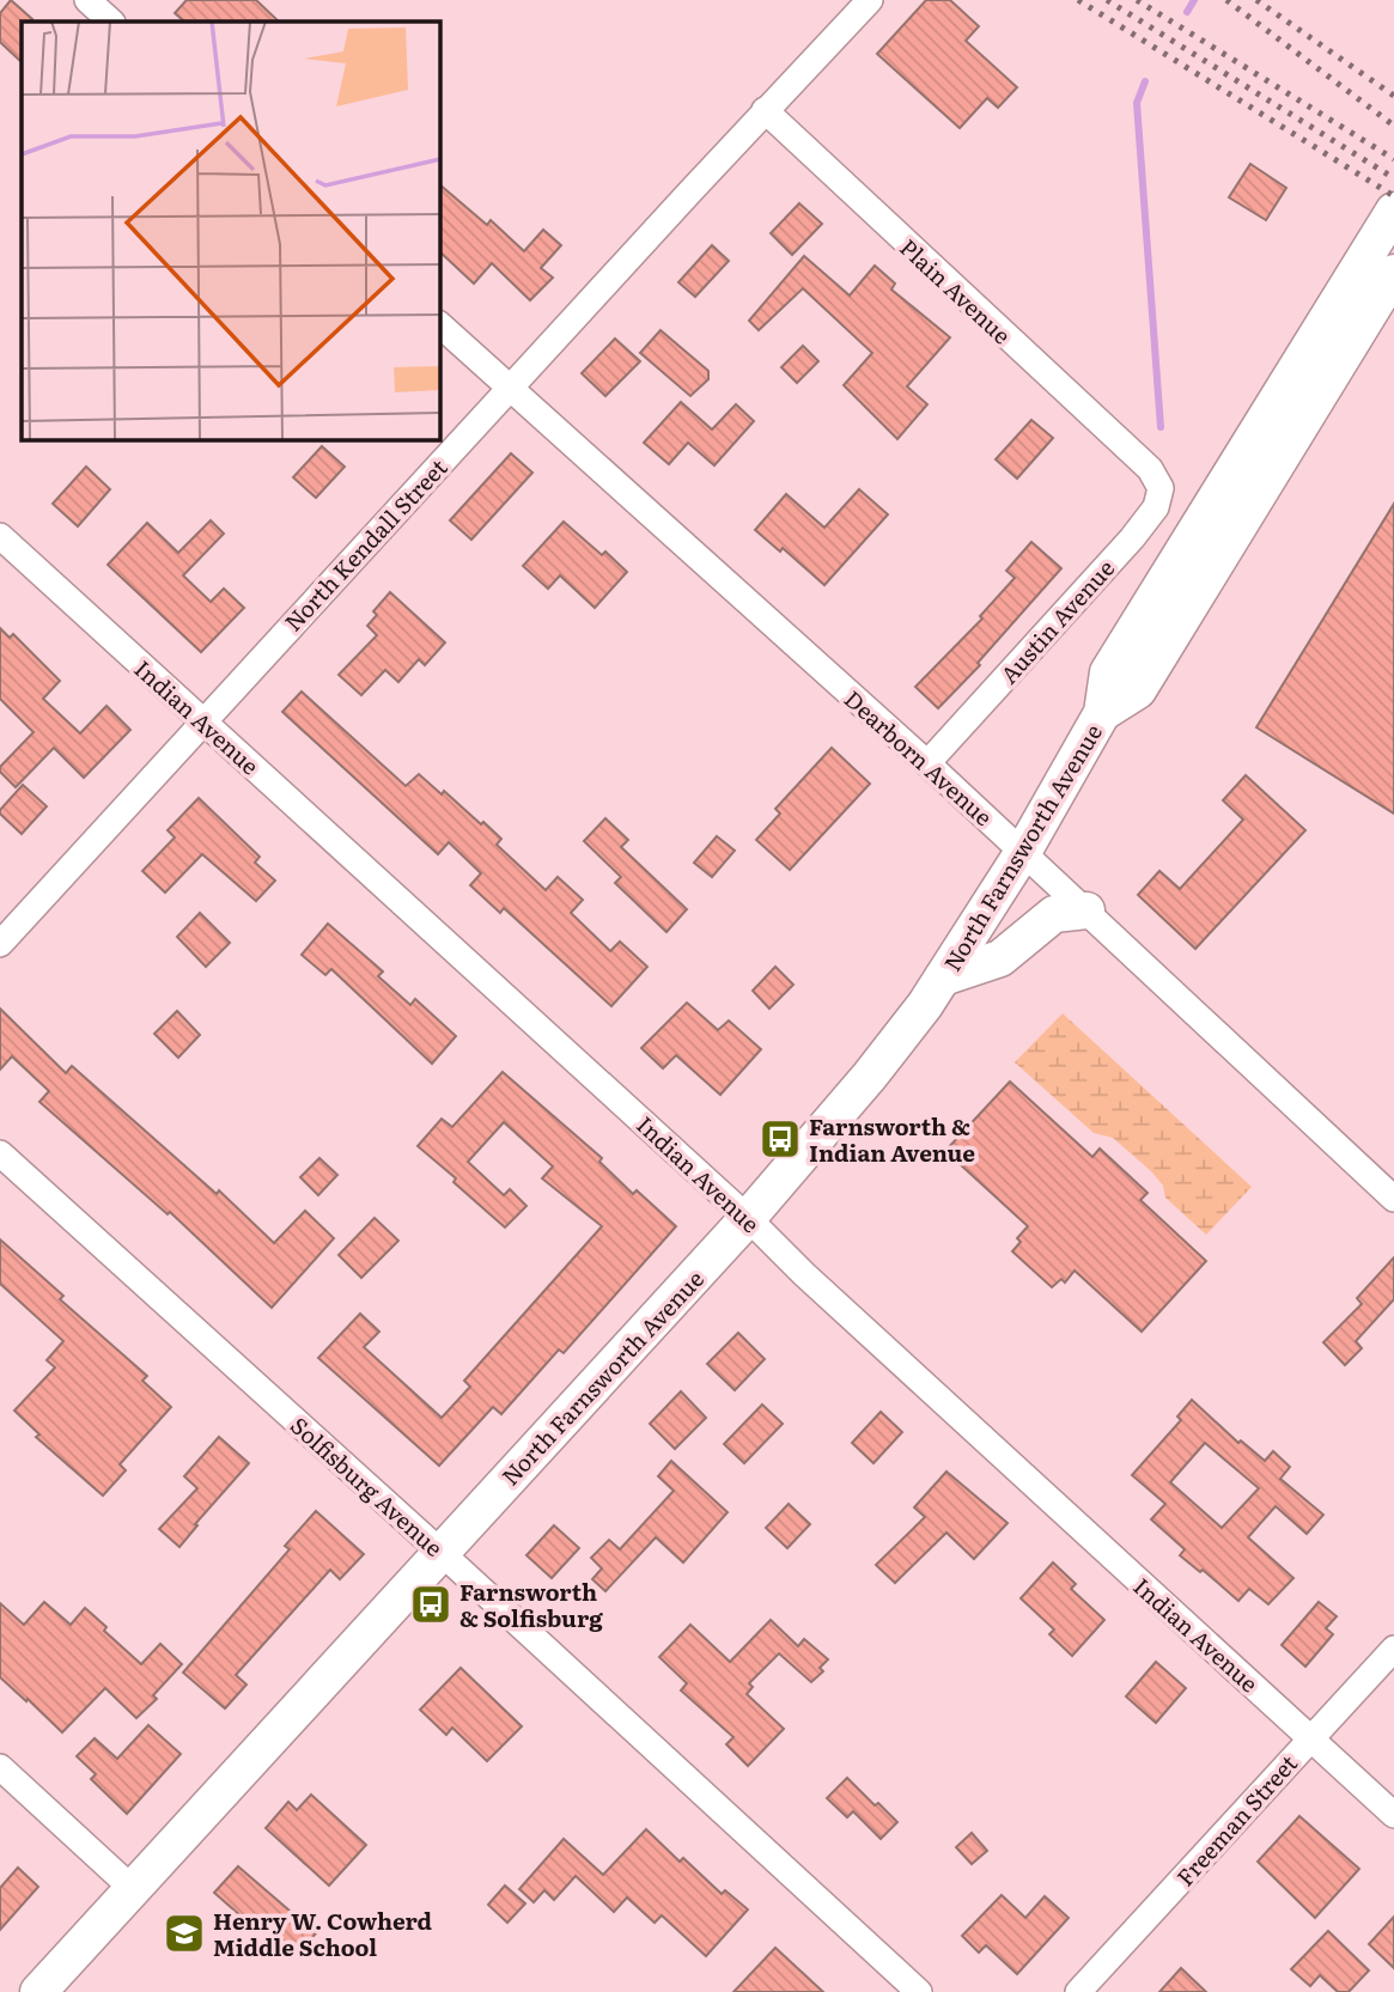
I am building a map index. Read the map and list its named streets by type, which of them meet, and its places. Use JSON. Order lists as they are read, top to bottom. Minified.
{"streets":{"main road":["North Farnsworth Avenue"],"street":["Plain Avenue","North Kendall Street","Austin Avenue","Indian Avenue","Dearborn Avenue","Solfisburg Avenue","Freeman Street"]},"crossings":[["Plain Avenue","North Kendall Street"],["Plain Avenue","Austin Avenue"],["North Kendall Street","Indian Avenue"],["North Kendall Street","Dearborn Avenue"],["Austin Avenue","Dearborn Avenue"],["Indian Avenue","North Farnsworth Avenue"],["Indian Avenue","Freeman Street"],["Dearborn Avenue","North Farnsworth Avenue"],["North Farnsworth Avenue","Solfisburg Avenue"]],"places":{"bus stop":["Farnsworth & Indian Avenue","Farnsworth & Solfisburg"],"school or university":["Henry W. Cowherd Middle School"]}}
